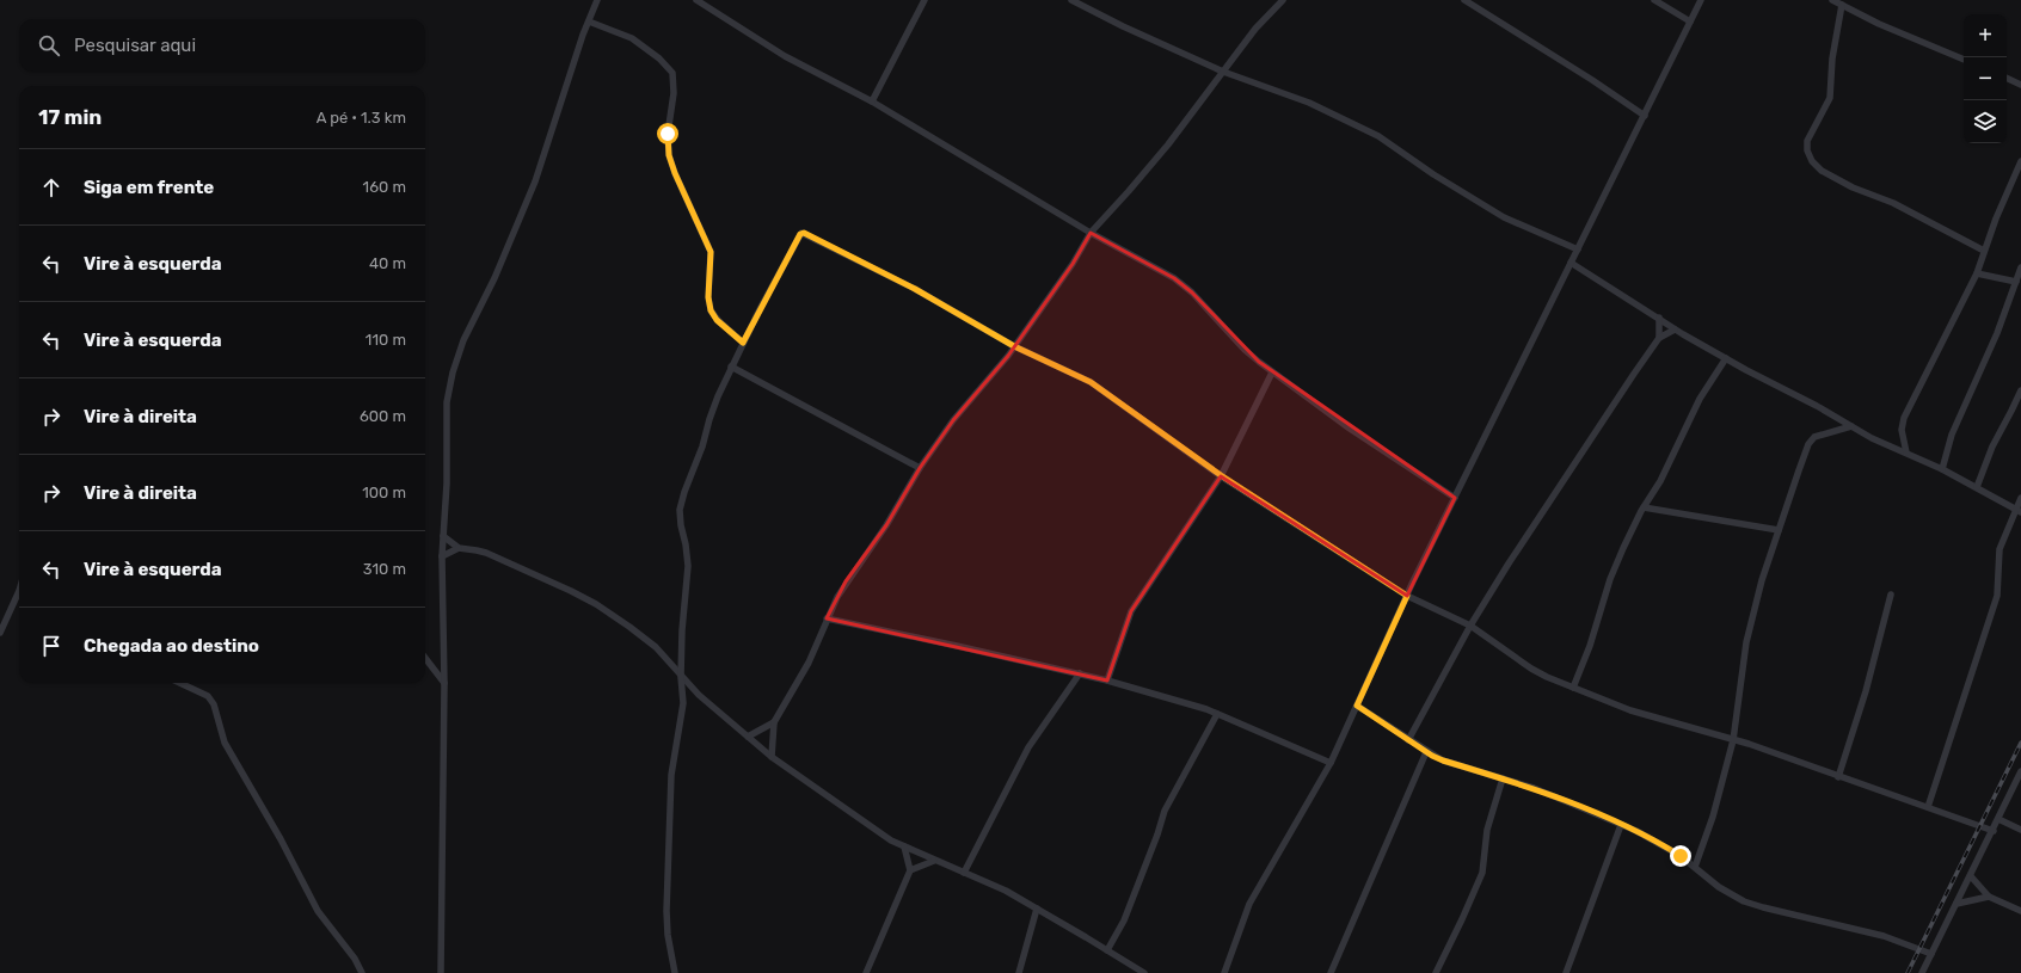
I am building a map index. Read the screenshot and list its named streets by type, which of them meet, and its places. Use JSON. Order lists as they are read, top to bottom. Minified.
{"page":{"map_buttons":["+","−"],"search":"Pesquisar aqui","heading":["17 min","A pé · 1.3 km"],"list":[["Siga em frente","160 m"],["Vire à esquerda","40 m"],["Vire à esquerda","110 m"],["Vire à direita","600 m"],["Vire à direita","100 m"],["Vire à esquerda","310 m"],"Chegada ao destino"]}}
